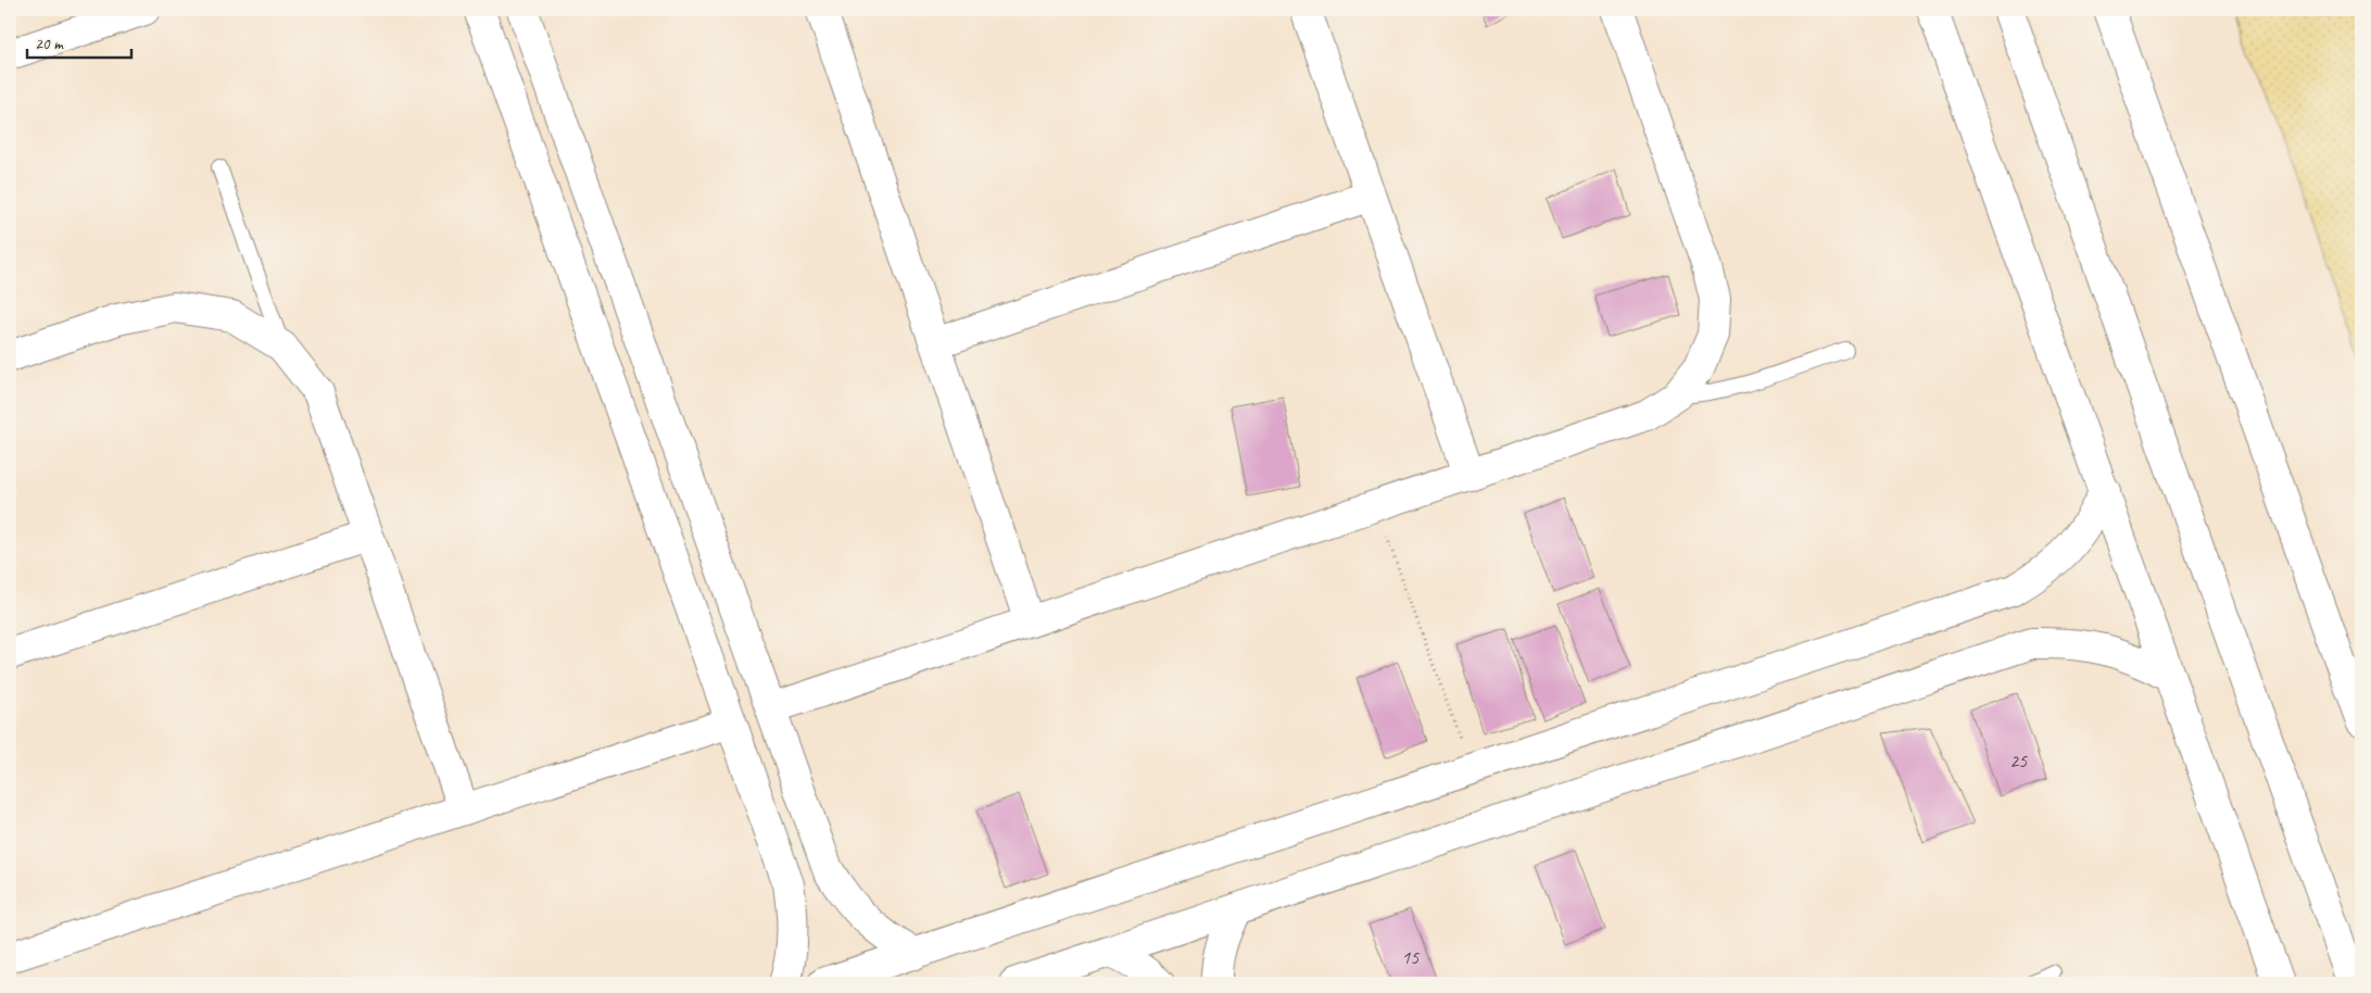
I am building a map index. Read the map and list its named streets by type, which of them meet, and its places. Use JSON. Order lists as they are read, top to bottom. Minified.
{"house_numbers":["25","15"],"scale_bar":"20 m"}
